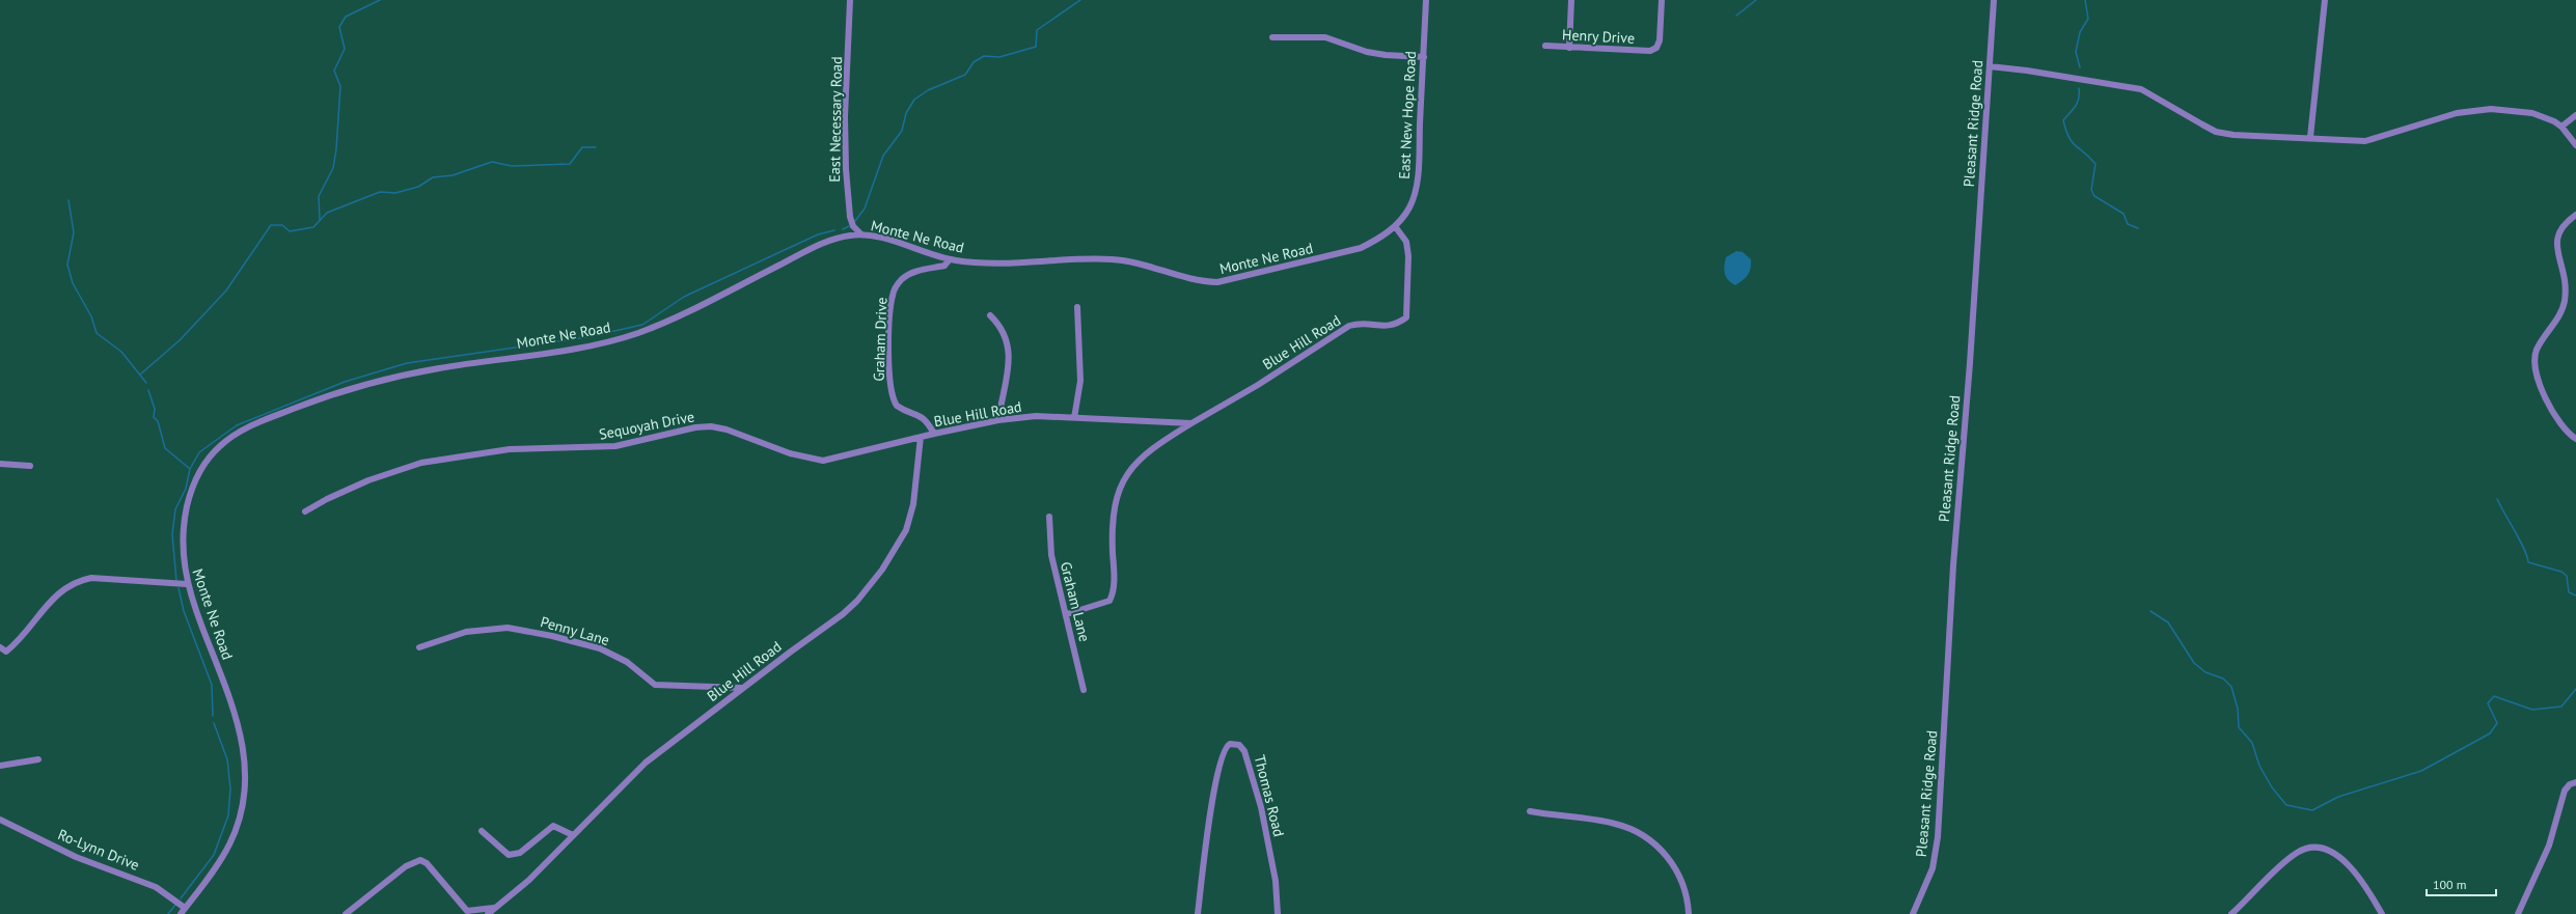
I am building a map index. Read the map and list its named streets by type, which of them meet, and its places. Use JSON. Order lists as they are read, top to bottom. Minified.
{"streets":{"street":["Henry Drive","East New Hope Road","East Necessary Road","Pleasant Ridge Road","Monte Ne Road","Graham Drive","Blue Hill Road","Sequoyah Drive","Graham Lane","Penny Lane","Thomas Road","Ro-Lynn Drive"]},"crossings":[["East New Hope Road","Monte Ne Road"],["East New Hope Road","Blue Hill Road"],["East Necessary Road","Monte Ne Road"],["Monte Ne Road","Graham Drive"],["Monte Ne Road","Blue Hill Road"],["Monte Ne Road","Ro-Lynn Drive"],["Graham Drive","Blue Hill Road"],["Blue Hill Road","Sequoyah Drive"],["Blue Hill Road","Penny Lane"]],"scale_bar":"100 m"}
